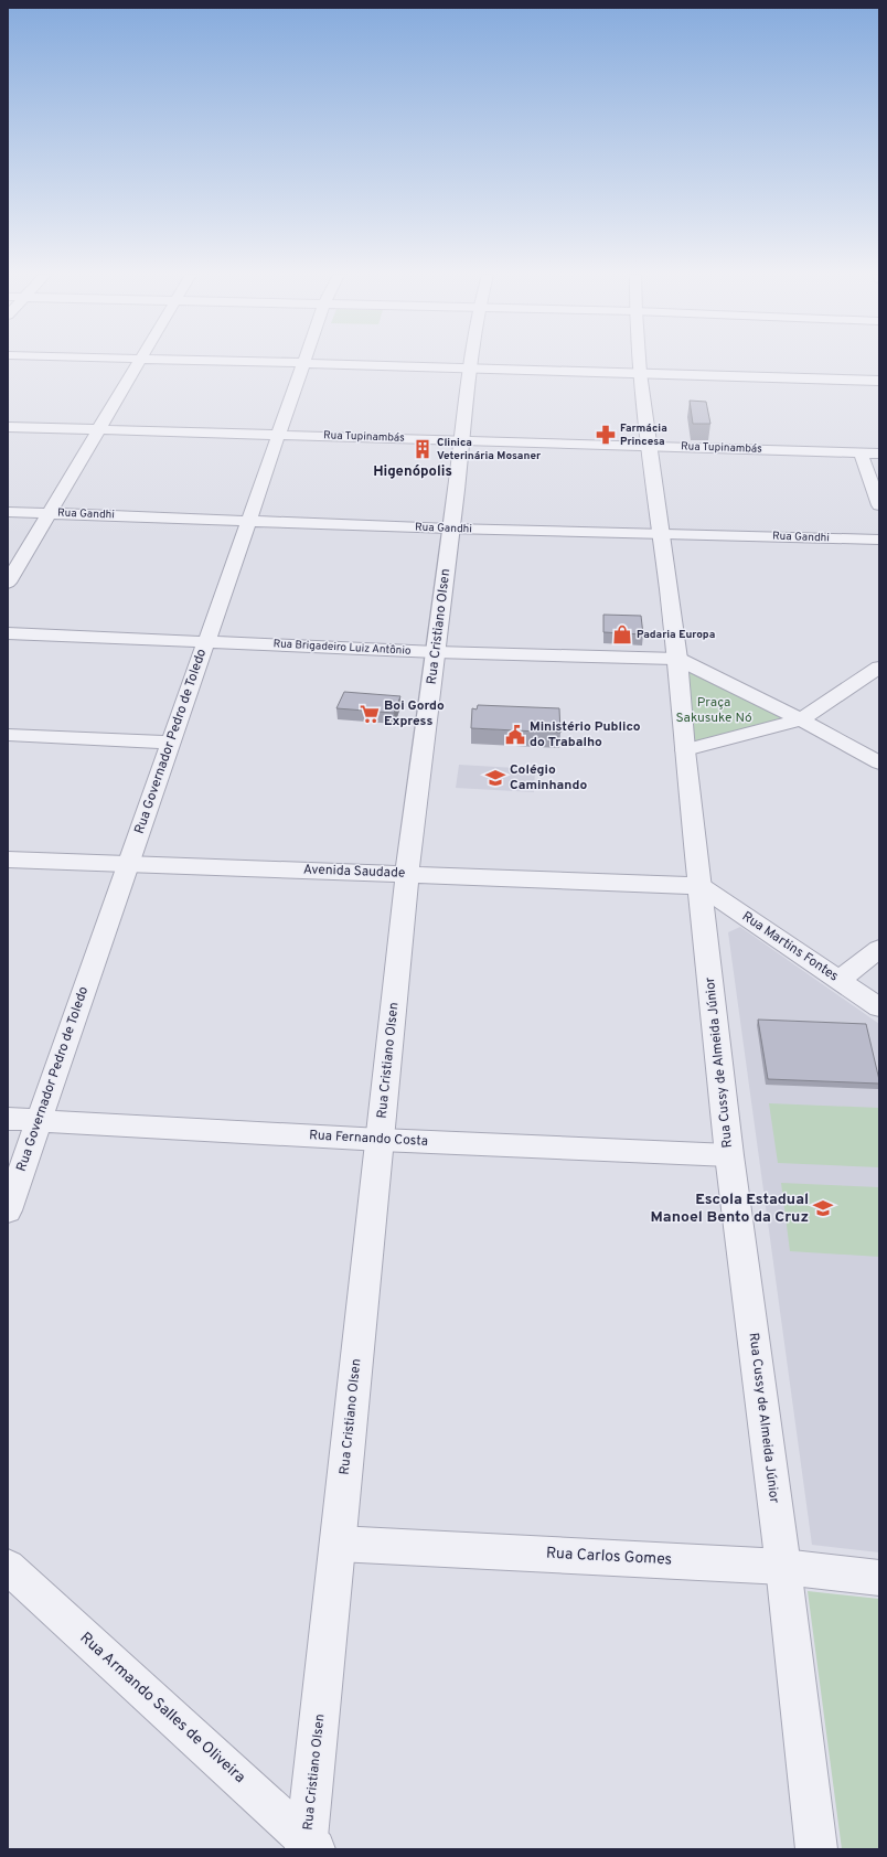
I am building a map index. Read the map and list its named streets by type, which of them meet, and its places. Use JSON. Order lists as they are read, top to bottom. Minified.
{"streets":{"street":["Rua Tupinambás","Rua Gandhi","Rua Cristiano Olsen","Rua Brigadeiro Luiz Antônio","Rua Governador Pedro de Toledo","Avenida Saudade","Rua Martins Fontes","Rua Cussy de Almeida Júnior","Rua Fernando Costa","Rua Carlos Gomes","Rua Armando Salles de Oliveira"]},"crossings":[["Rua Tupinambás","Rua Cristiano Olsen"],["Rua Tupinambás","Rua Governador Pedro de Toledo"],["Rua Tupinambás","Rua Cussy de Almeida Júnior"],["Rua Gandhi","Rua Cristiano Olsen"],["Rua Gandhi","Rua Governador Pedro de Toledo"],["Rua Gandhi","Rua Cussy de Almeida Júnior"],["Rua Cristiano Olsen","Rua Brigadeiro Luiz Antônio"],["Rua Cristiano Olsen","Avenida Saudade"],["Rua Cristiano Olsen","Rua Fernando Costa"],["Rua Cristiano Olsen","Rua Carlos Gomes"],["Rua Cristiano Olsen","Rua Armando Salles de Oliveira"],["Rua Brigadeiro Luiz Antônio","Rua Governador Pedro de Toledo"],["Rua Brigadeiro Luiz Antônio","Rua Cussy de Almeida Júnior"],["Rua Governador Pedro de Toledo","Avenida Saudade"],["Rua Governador Pedro de Toledo","Rua Fernando Costa"],["Avenida Saudade","Rua Martins Fontes"],["Avenida Saudade","Rua Cussy de Almeida Júnior"],["Rua Martins Fontes","Rua Cussy de Almeida Júnior"],["Rua Cussy de Almeida Júnior","Rua Fernando Costa"],["Rua Cussy de Almeida Júnior","Rua Carlos Gomes"]],"districts":["Higenópolis"],"parks":["Praça Sakusuke Nó"],"places":{"pharmacy":["Farmácia Princesa"],"building":["Clinica Veterinária Mosaner"],"shop":["Padaria Europa"],"supermarket":["Boi Gordo Express"],"public building":["Ministério Publico do Trabalho"],"school or university":["Colégio Caminhando","Escola Estadual Manoel Bento da Cruz"]}}
